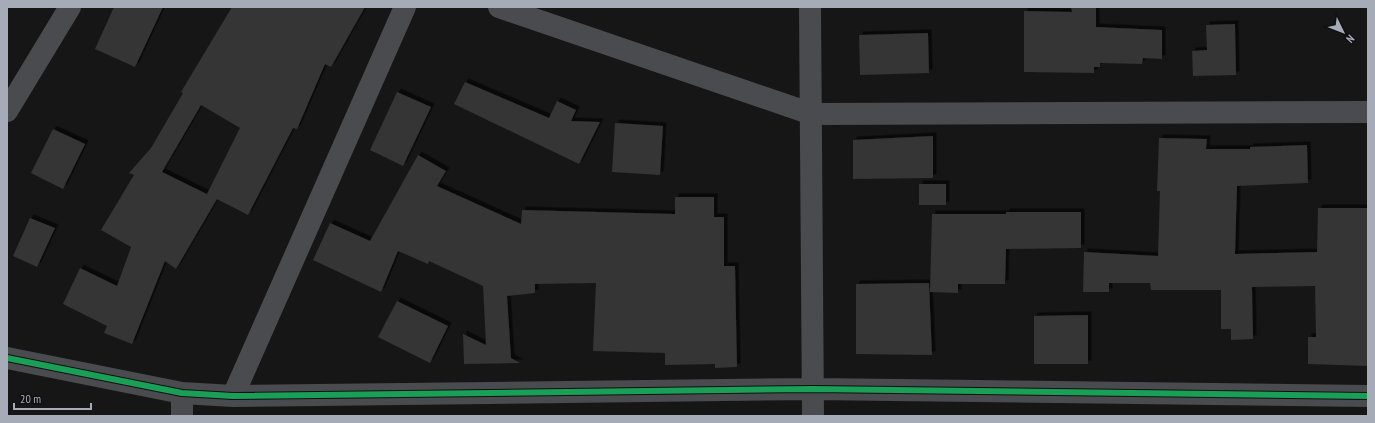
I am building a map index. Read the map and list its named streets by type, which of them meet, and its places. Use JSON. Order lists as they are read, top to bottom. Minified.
{"scale_bar":"20 m","north":"bottom right"}
